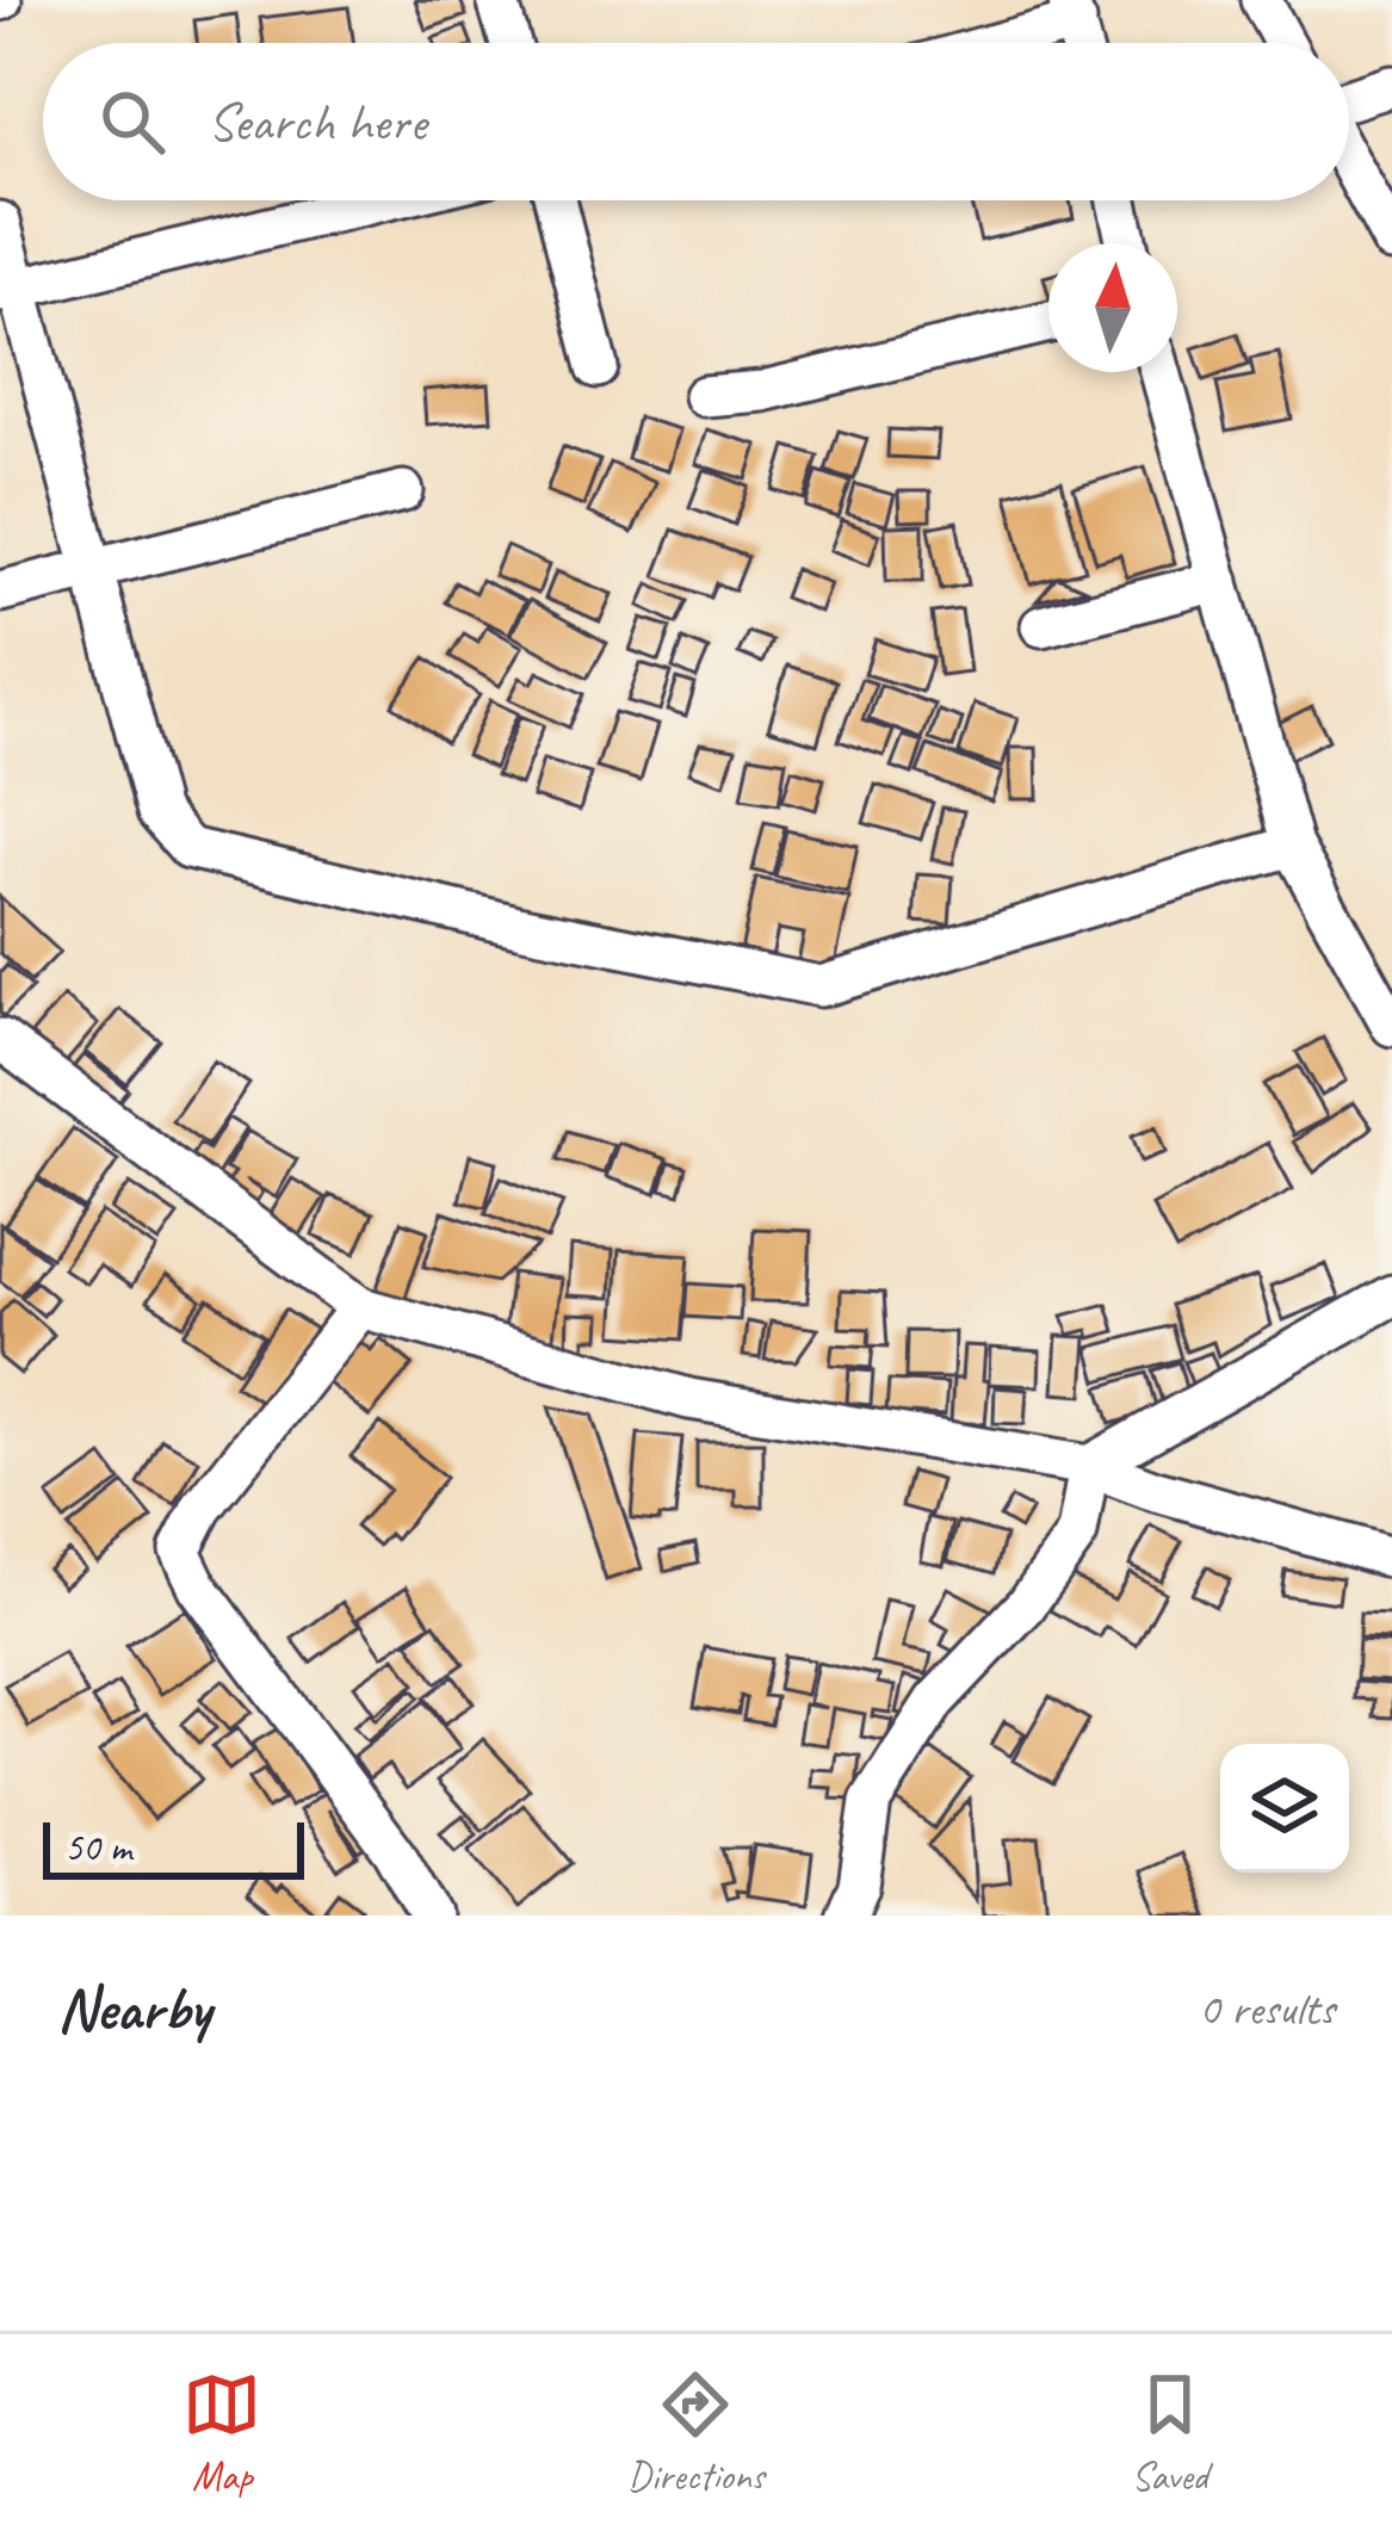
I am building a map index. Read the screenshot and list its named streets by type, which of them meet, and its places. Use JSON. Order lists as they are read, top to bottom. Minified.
{"scale_bar":"50 m","north":"top","page":{"search":"Search here","scale":"50 m","heading":["Nearby","0 results"],"nav":["Map","Directions","Saved"]}}
